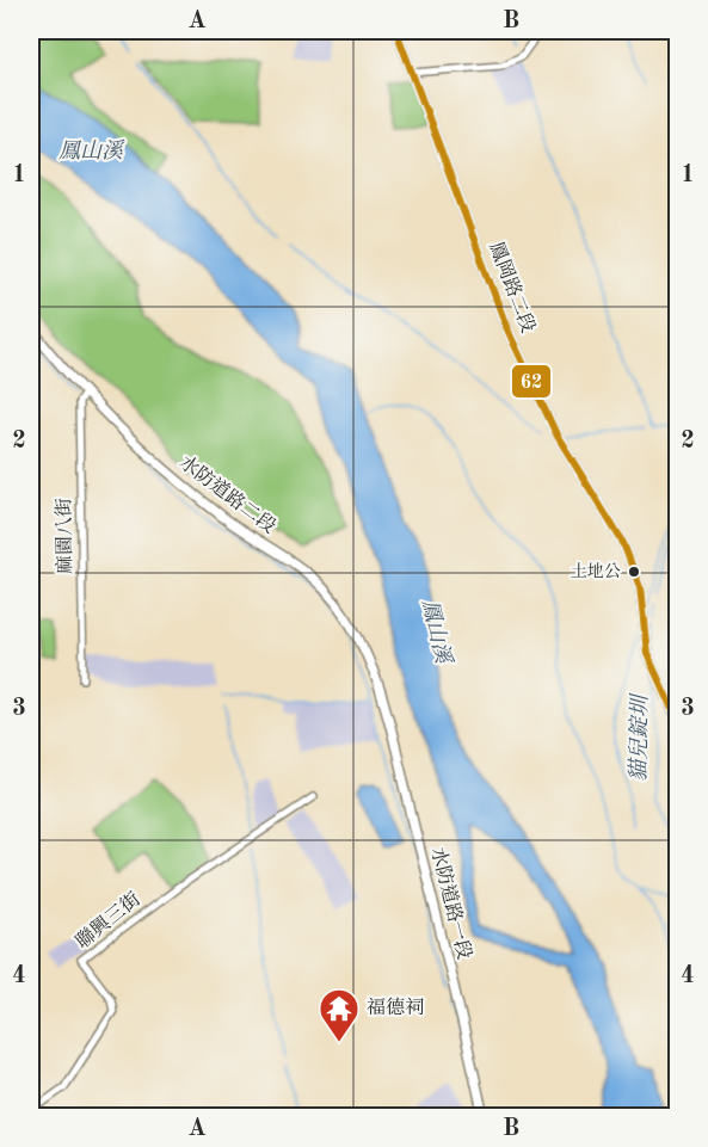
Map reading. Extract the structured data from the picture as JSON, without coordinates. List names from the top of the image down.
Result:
{
  "streets": {
    "street": [
      "鳳岡路二段",
      "水防道路二段",
      "麻園八街",
      "水防道路一段",
      "聯興三街"
    ]
  },
  "crossings": [
    ["水防道路二段", "麻園八街"],
    ["水防道路二段", "水防道路一段"]
  ],
  "water": ["鳳山溪", "貓兒錠圳"],
  "places": {
    "other": ["土地公"],
    "temple": ["福德祠"]
  },
  "lines": ["transit line 62"],
  "grid": {
    "columns": ["A", "B"],
    "rows": [
      "1",
      "2",
      "3",
      "4"
    ]
  }
}
